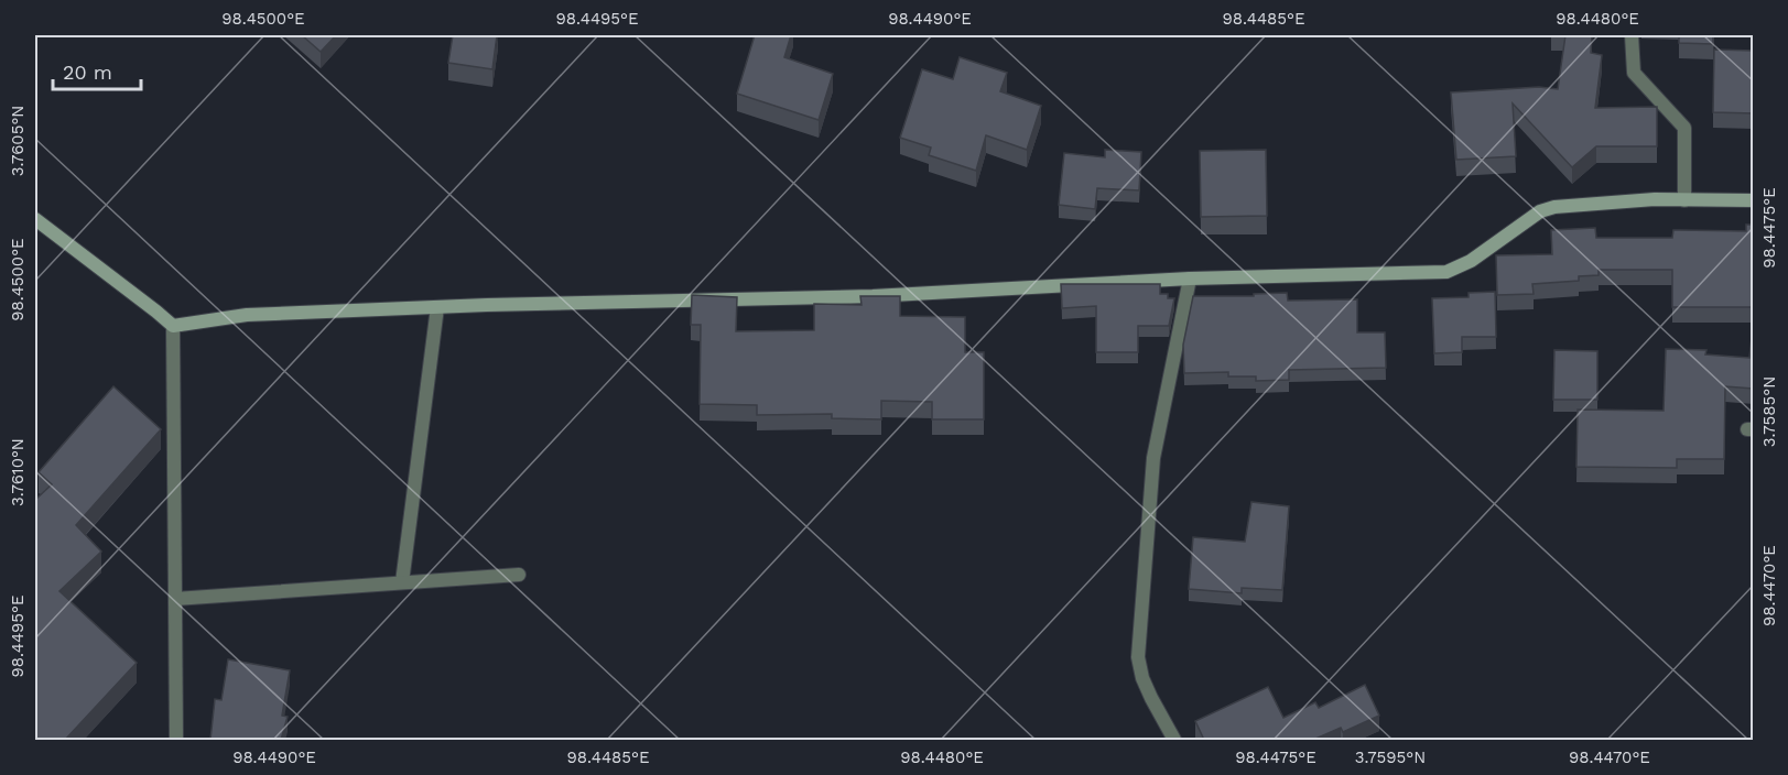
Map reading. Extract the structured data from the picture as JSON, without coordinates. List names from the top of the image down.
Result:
{
  "scale_bar": "20 m",
  "coordinates": [
    "98.4500°E",
    "98.4495°E",
    "98.4490°E",
    "98.4485°E",
    "98.4480°E",
    "3.7605°N",
    "98.4475°E",
    "3.7585°N",
    "3.7610°N",
    "98.4470°E",
    "3.7595°N"
  ]
}
